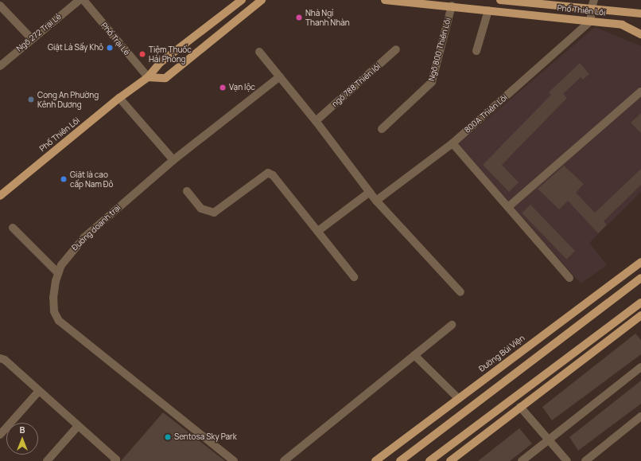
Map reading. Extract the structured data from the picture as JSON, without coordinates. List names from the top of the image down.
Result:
{
  "streets": {
    "main road": ["Phố Thiên Lôi", "Đường Bùi Viện"],
    "street": [
      "Ngõ 272 Trại Lẻ",
      "Phố Trại Lẻ",
      "Ngõ 800 Thiên Lôi",
      "ngõ 788 Thiên lôi",
      "800A Thiên Lôi",
      "Đường doanh trại"
    ]
  },
  "crossings": [
    ["Phố Thiên Lôi", "Phố Trại Lẻ"],
    ["Phố Thiên Lôi", "Ngõ 800 Thiên Lôi"],
    ["Phố Thiên Lôi", "800A Thiên Lôi"]
  ],
  "places": [
    "Nhà Ngỉ Thanh Nhàn",
    "Giặt Là Sấy Khô",
    "Tiệm Thuốc Hải Phòng",
    "Vạn lộc",
    "Cong An Phường Kênh Dương",
    "Giặt là cao cấp Nam Đô",
    "Sentosa Sky Park"
  ],
  "north": "top"
}
